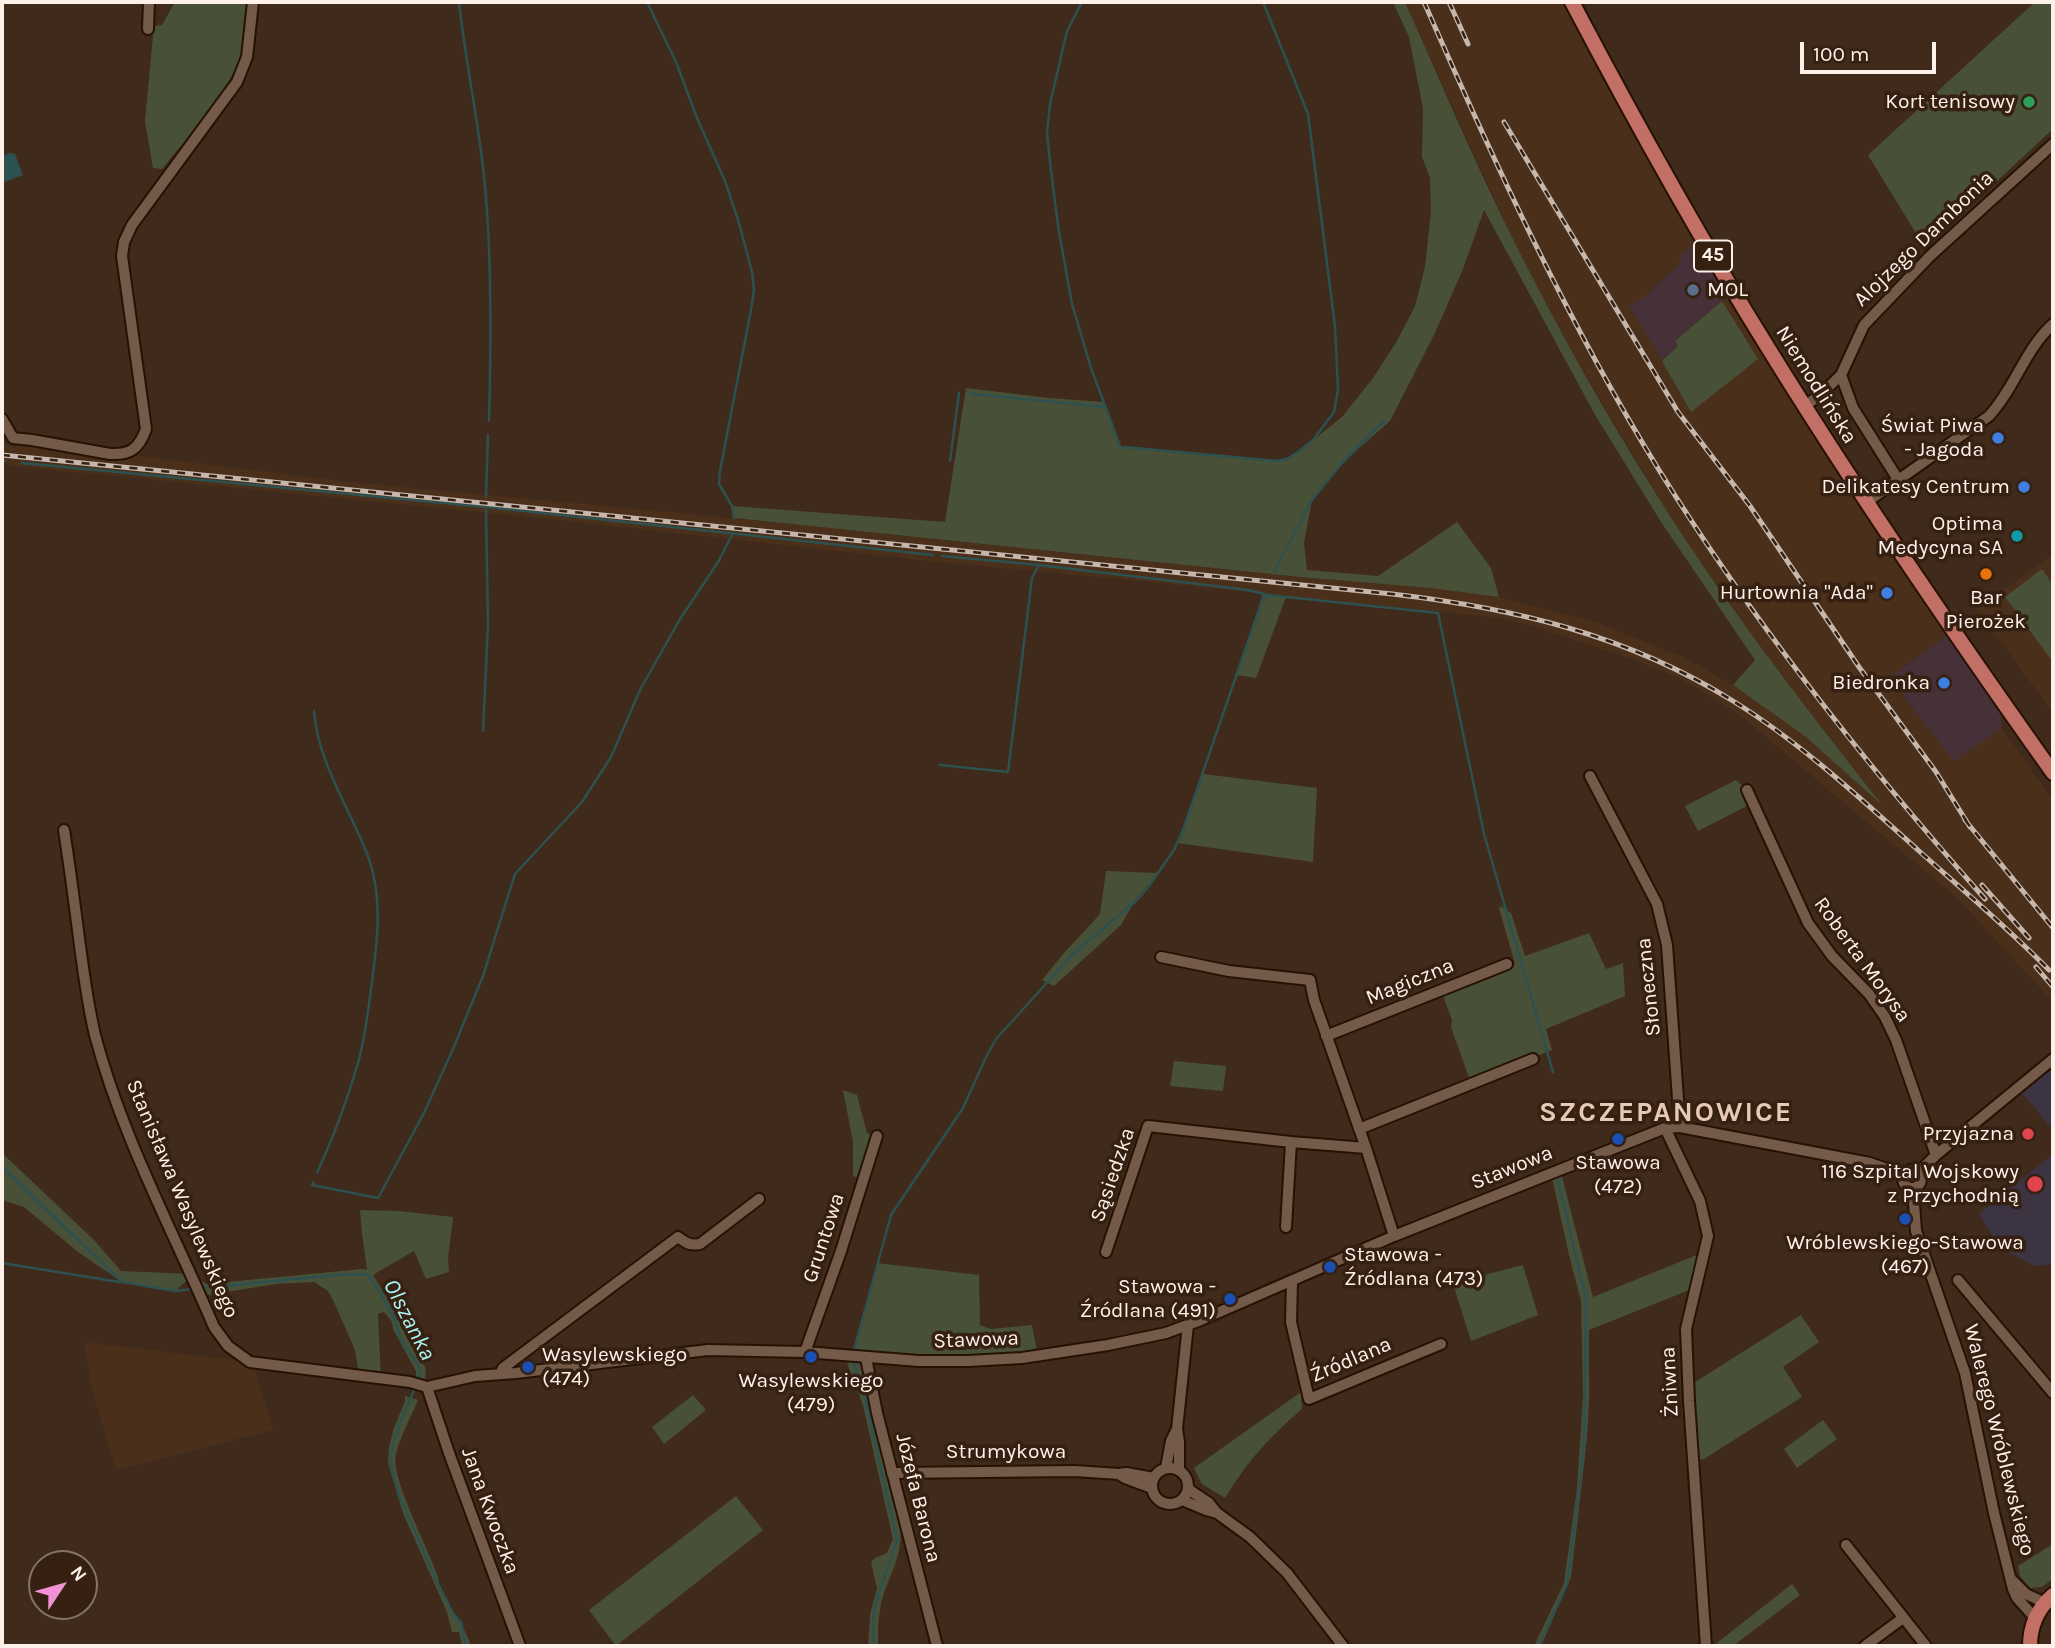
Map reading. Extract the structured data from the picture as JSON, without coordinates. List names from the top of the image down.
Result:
{
  "streets": {
    "main road": ["45", "Niemodlińska"],
    "street": [
      "Alojzego Dambonia",
      "Roberta Morysa",
      "Magiczna",
      "Słoneczna",
      "Stawowa",
      "Sąsiedzka",
      "Stanisława Wasylewskiego",
      "Gruntowa",
      "Źródlana",
      "Żniwna",
      "Walerego Wróblewskiego",
      "Strumykowa",
      "Józefa Barona",
      "Jana Kwoczka"
    ]
  },
  "crossings": [
    ["Alojzego Dambonia", "Niemodlińska"],
    ["Słoneczna", "Stawowa"],
    ["Stawowa", "Gruntowa"],
    ["Stawowa", "Źródlana"],
    ["Stawowa", "Żniwna"],
    ["Stawowa", "Walerego Wróblewskiego"],
    ["Stawowa", "Józefa Barona"],
    ["Stanisława Wasylewskiego", "Jana Kwoczka"],
    ["Strumykowa", "Józefa Barona"]
  ],
  "districts": ["SZCZEPANOWICE"],
  "water": ["Olszanka"],
  "places": [
    "Kort tenisowy",
    "MOL",
    "Świat Piwa - Jagoda",
    "Delikatesy Centrum",
    "Optima Medycyna SA",
    "Bar Pierożek",
    "Hurtownia \"Ada\"",
    "Biedronka",
    "Przyjazna",
    "Stawowa (472)",
    "116 Szpital Wojskowy z Przychodnią",
    "Wróblewskiego-Stawowa (467)",
    "Stawowa - Źródlana (473)",
    "Stawowa - Źródlana (491)",
    "Wasylewskiego (479)",
    "Wasylewskiego (474)"
  ],
  "scale_bar": "100 m",
  "north": "top right"
}
